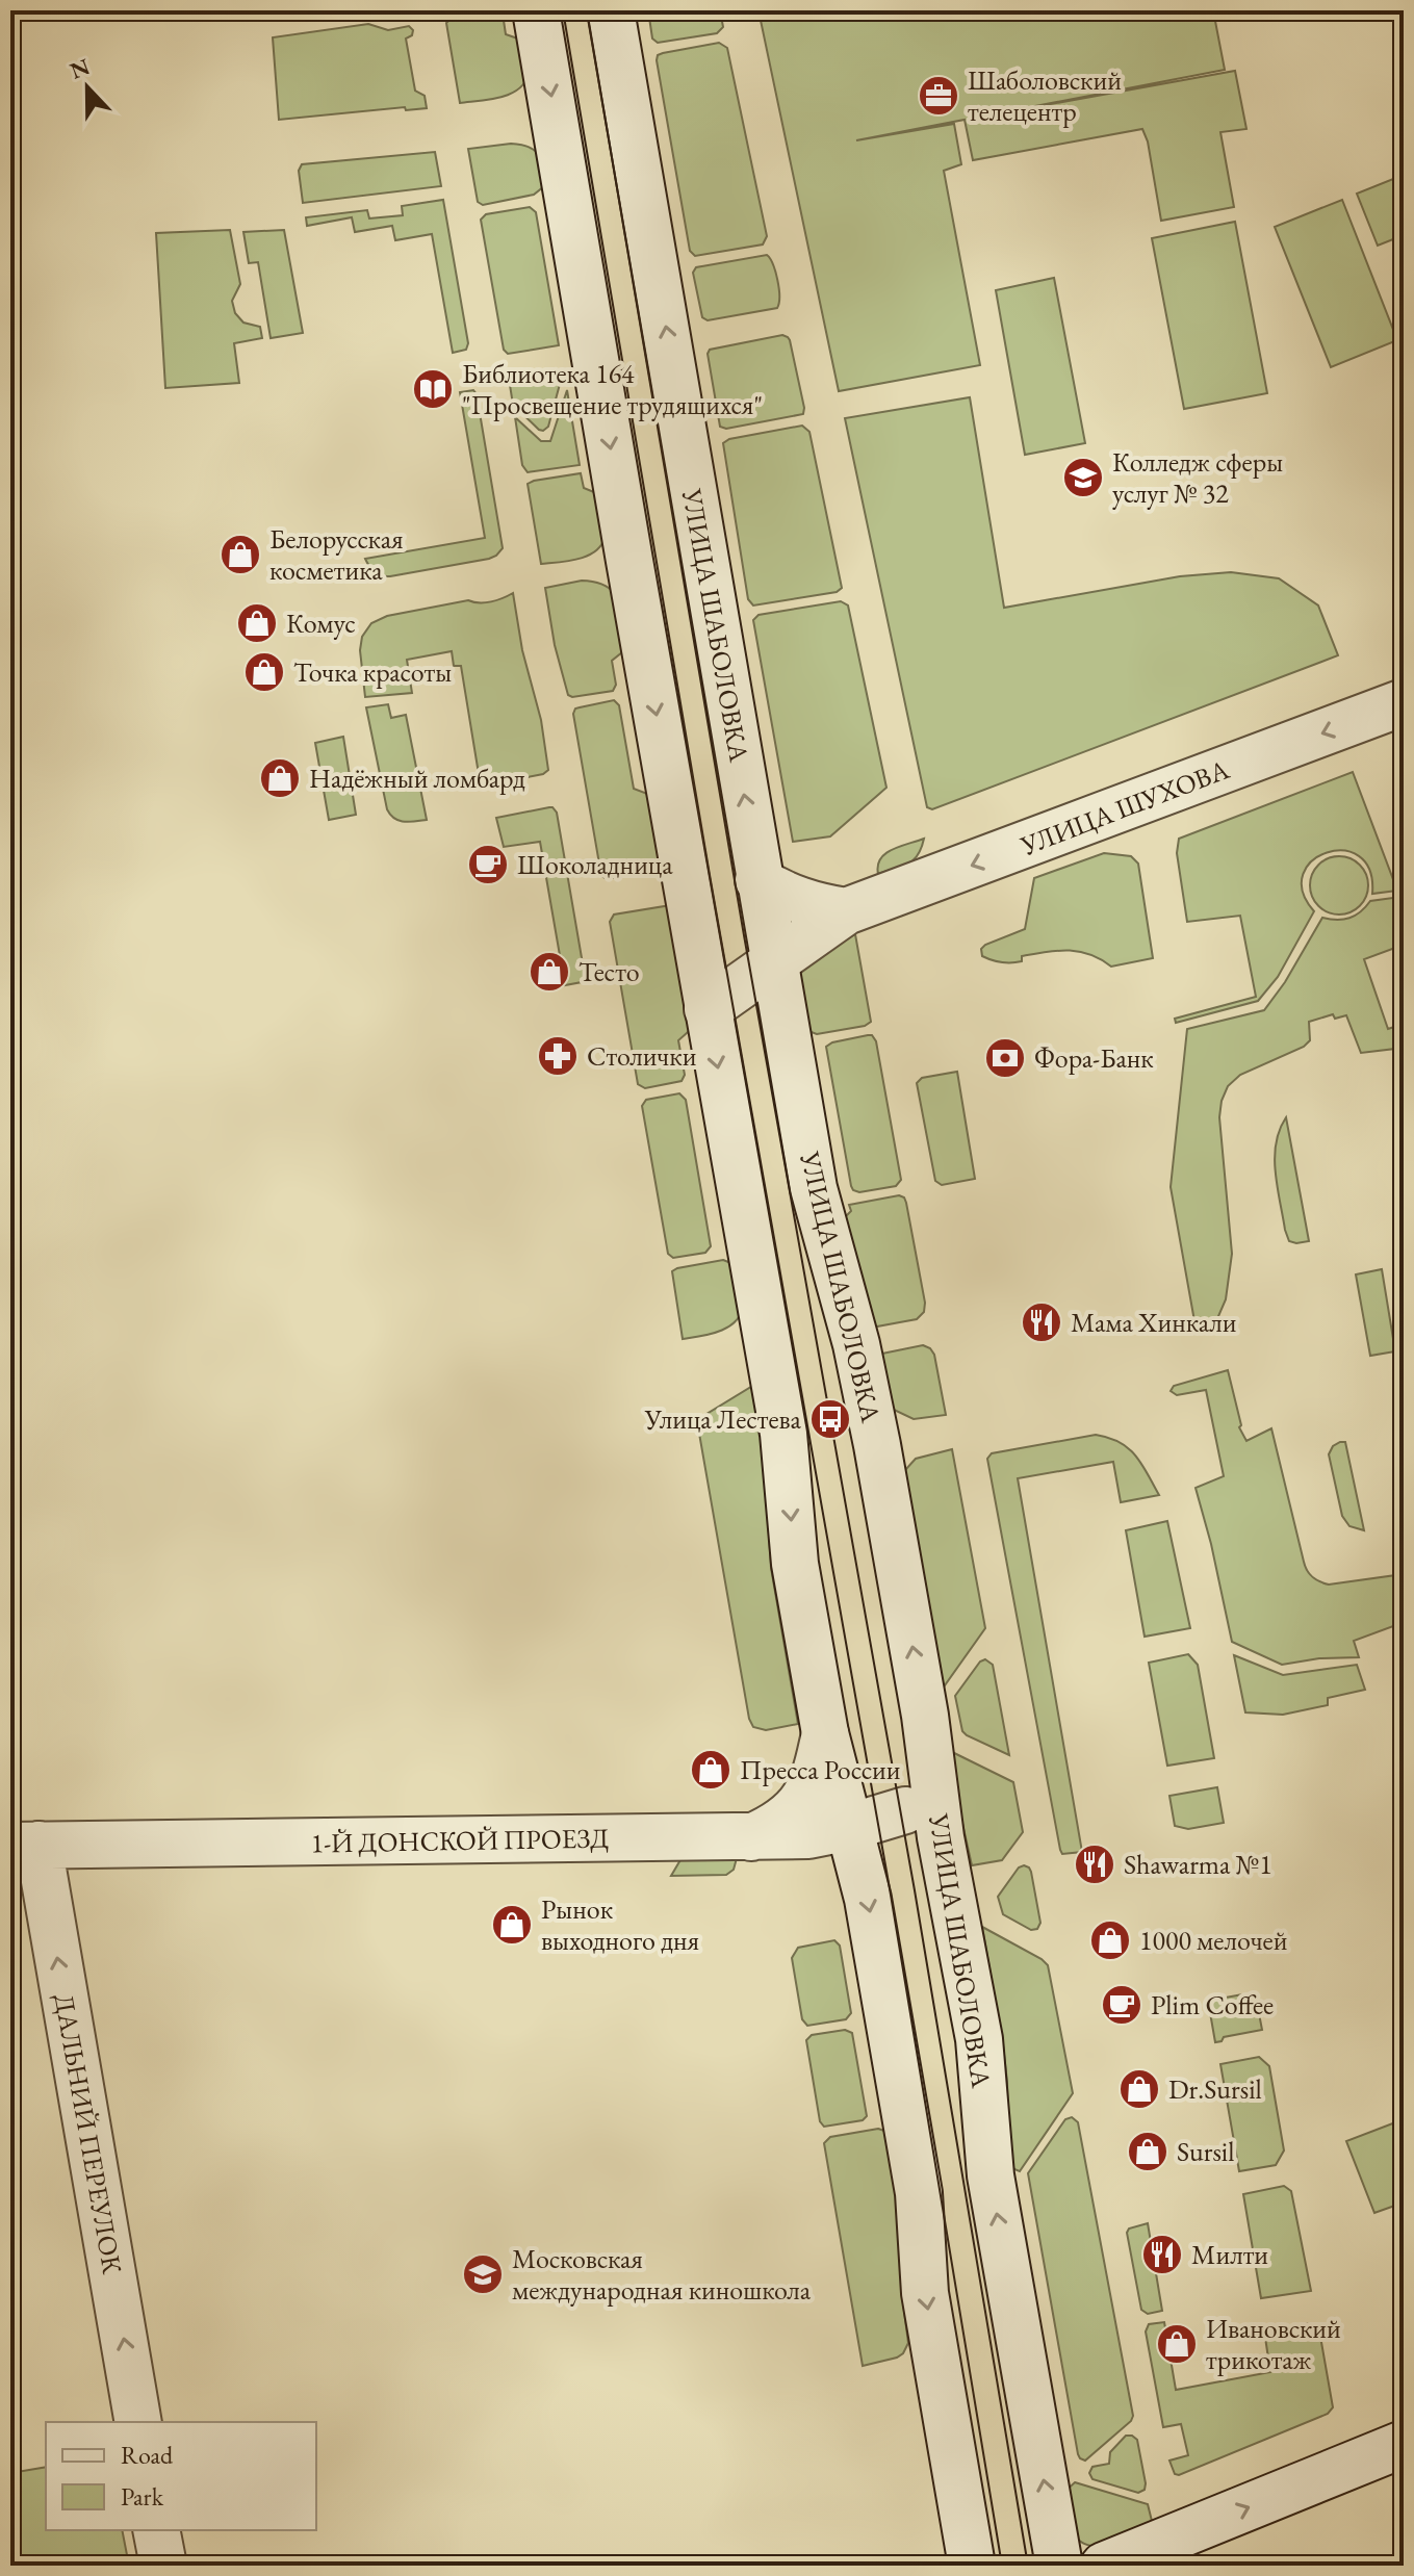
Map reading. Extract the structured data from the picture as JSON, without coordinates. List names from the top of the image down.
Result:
{
  "streets": {
    "main road": [
      "УЛИЦА ШАБОЛОВКА",
      "УЛИЦА ШУХОВА",
      "1-Й ДОНСКОЙ ПРОЕЗД",
      "ДАЛЬНИЙ ПЕРЕУЛОК"
    ]
  },
  "crossings": [
    ["УЛИЦА ШАБОЛОВКА", "УЛИЦА ШУХОВА"],
    ["1-Й ДОНСКОЙ ПРОЕЗД", "ДАЛЬНИЙ ПЕРЕУЛОК"]
  ],
  "one_way": ["УЛИЦА ШУХОВА", "ДАЛЬНИЙ ПЕРЕУЛОК"],
  "places": {
    "office": ["Шаболовский телецентр"],
    "library": ["Библиотека 164 \"Просвещение трудящихся\""],
    "school or university": ["Колледж сферы услуг № 32", "Московская международная киношкола"],
    "shop": [
      "Белорусская косметика",
      "Комус",
      "Точка красоты",
      "Надёжный ломбард",
      "Тесто",
      "Пресса России",
      "Рынок выходного дня",
      "1000 мелочей",
      "Dr.Sursil",
      "Sursil",
      "Ивановский трикотаж"
    ],
    "cafe": ["Шоколадница", "Plim Coffee"],
    "pharmacy": ["Столички"],
    "bank": ["Фора-Банк"],
    "restaurant": ["Мама Хинкали", "Shawarma №1", "Милти"],
    "bus stop": ["Улица Лестева"]
  },
  "legend": ["Road", "Park"],
  "north": "top"
}
